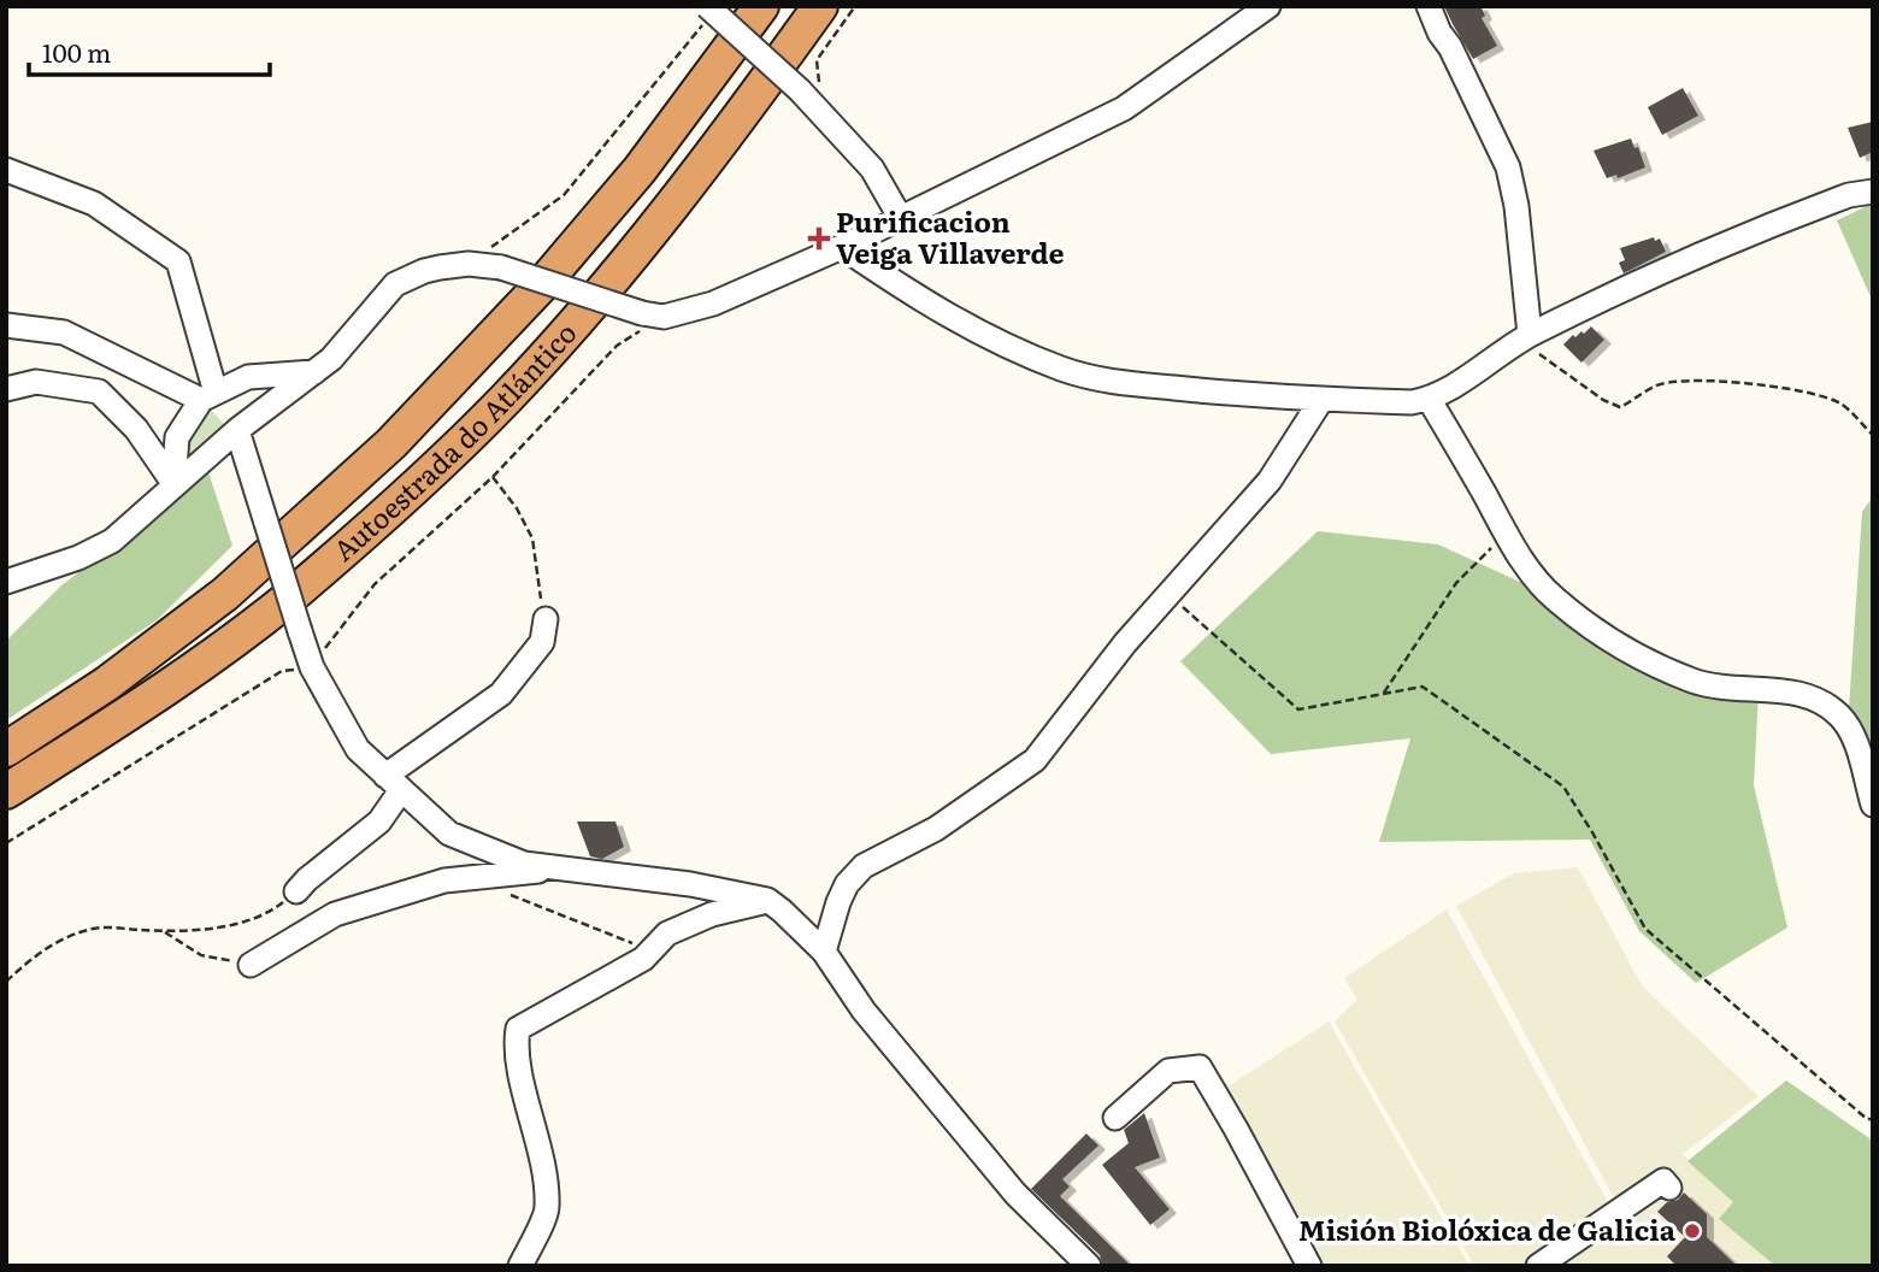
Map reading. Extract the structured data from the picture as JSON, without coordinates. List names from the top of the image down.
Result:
{
  "streets": {
    "highway": ["Autoestrada do Atlántico"]
  },
  "places": {
    "health": ["Purificacion Veiga Villaverde"],
    "other": ["Misión Biolóxica de Galicia"]
  },
  "scale_bar": "100 m"
}
